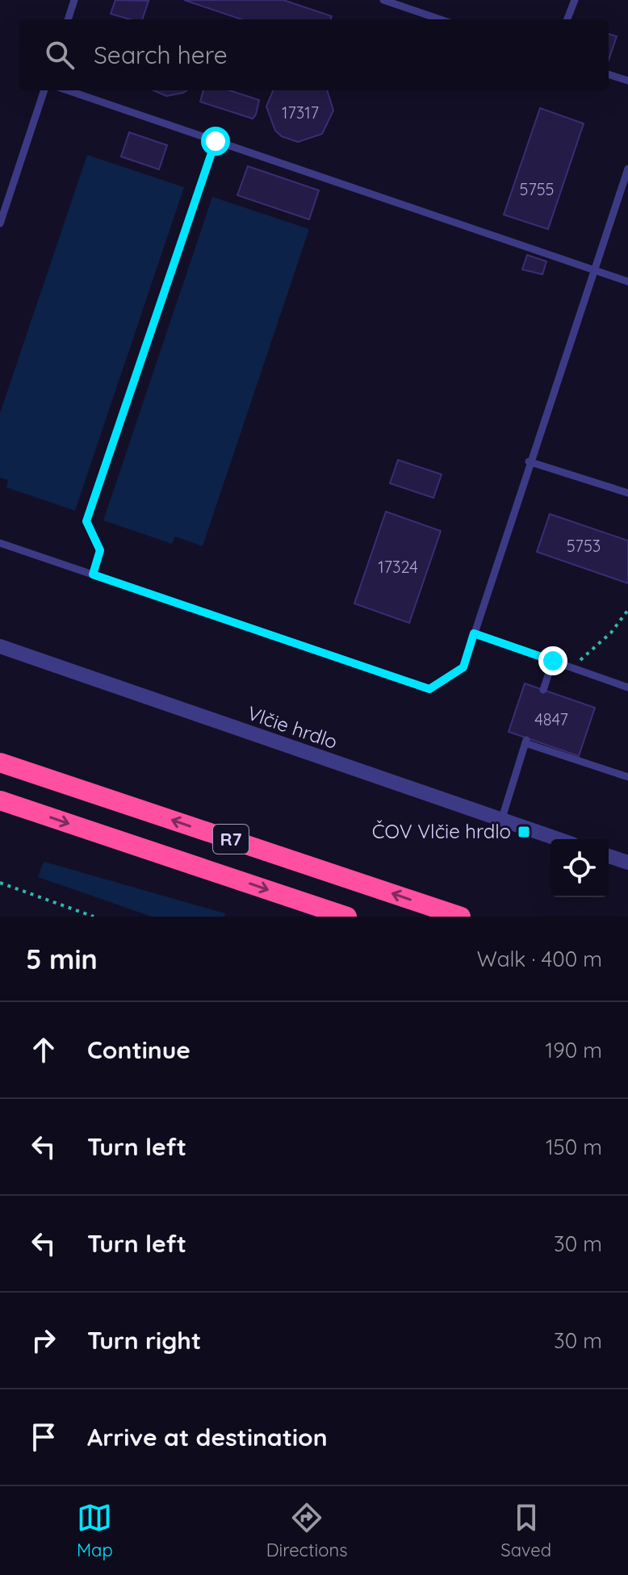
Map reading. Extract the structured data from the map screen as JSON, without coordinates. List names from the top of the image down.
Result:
{
  "streets": {
    "highway": ["R7"],
    "street": ["Vlčie hrdlo"]
  },
  "places": {
    "transit": ["ČOV Vlčie hrdlo"]
  },
  "house_numbers": [
    "17317",
    "5755",
    "5753",
    "17324",
    "4847"
  ],
  "page": {
    "search": "Search here",
    "heading": ["5 min", "Walk · 400 m"],
    "list": [
      ["Continue", "190 m"],
      ["Turn left", "150 m"],
      ["Turn left", "30 m"],
      ["Turn right", "30 m"],
      "Arrive at destination"
    ],
    "nav": ["Map", "Directions", "Saved"]
  }
}
